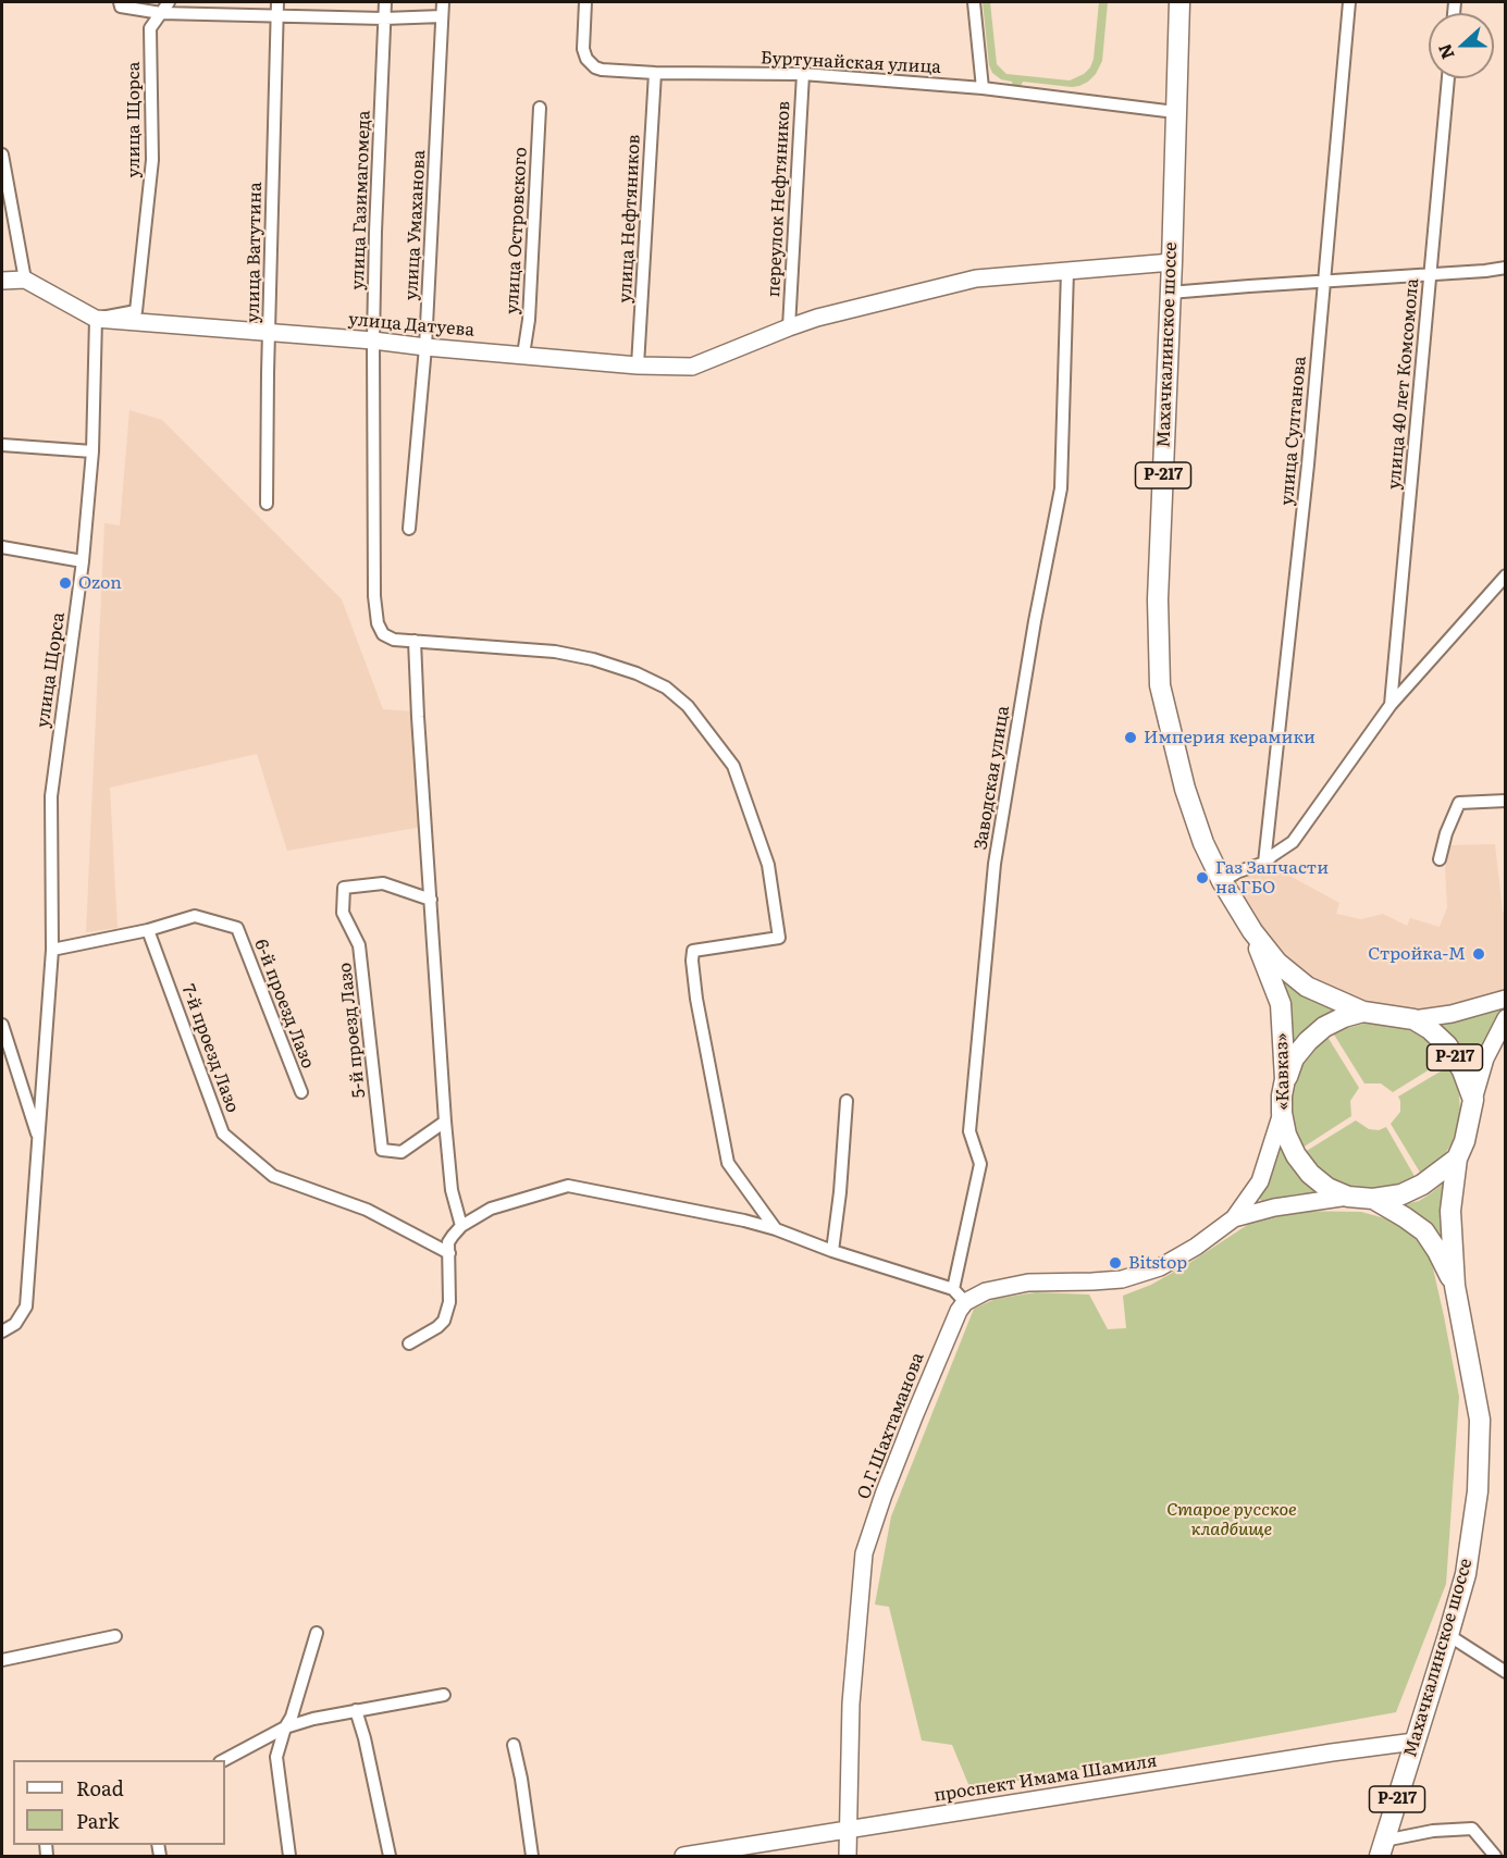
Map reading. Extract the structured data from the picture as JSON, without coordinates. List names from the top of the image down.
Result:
{
  "streets": {
    "highway": ["Махачкалинское шоссе", "Р-217", "«Кавказ»"],
    "main road": ["улица Датуева", "О.Г.Шахтаманова", "проспект Имама Шамиля"],
    "street": [
      "Буртунайская улица",
      "улица Щорса",
      "переулок Нефтяников",
      "улица Газимагомеда",
      "улица Нефтяников",
      "улица Умаханова",
      "улица Островского",
      "улица Ватутина",
      "улица 40 лет Комсомола",
      "улица Султанова",
      "Заводская улица",
      "6-й проезд Лазо",
      "5-й проезд Лазо",
      "7-й проезд Лазо"
    ]
  },
  "crossings": [
    ["Буртунайская улица", "переулок Нефтяников"],
    ["Буртунайская улица", "улица Нефтяников"],
    ["Буртунайская улица", "Махачкалинское шоссе"],
    ["улица Щорса", "улица Датуева"],
    ["переулок Нефтяников", "улица Датуева"],
    ["улица Газимагомеда", "улица Датуева"],
    ["улица Нефтяников", "улица Датуева"],
    ["улица Умаханова", "улица Датуева"],
    ["улица Островского", "улица Датуева"],
    ["улица Ватутина", "улица Датуева"],
    ["улица Датуева", "Махачкалинское шоссе"],
    ["улица Датуева", "Заводская улица"],
    ["Махачкалинское шоссе", "Р-217"],
    ["Махачкалинское шоссе", "«Кавказ»"],
    ["Махачкалинское шоссе", "проспект Имама Шамиля"],
    ["Р-217", "«Кавказ»"],
    ["6-й проезд Лазо", "7-й проезд Лазо"],
    ["О.Г.Шахтаманова", "проспект Имама Шамиля"]
  ],
  "parks": ["Старое русское кладбище"],
  "places": [
    "Ozon",
    "Империя керамики",
    "Газ Запчасти на ГБО",
    "Стройка-М",
    "Bitstop"
  ],
  "legend": ["Road", "Park"],
  "north": "left"
}
